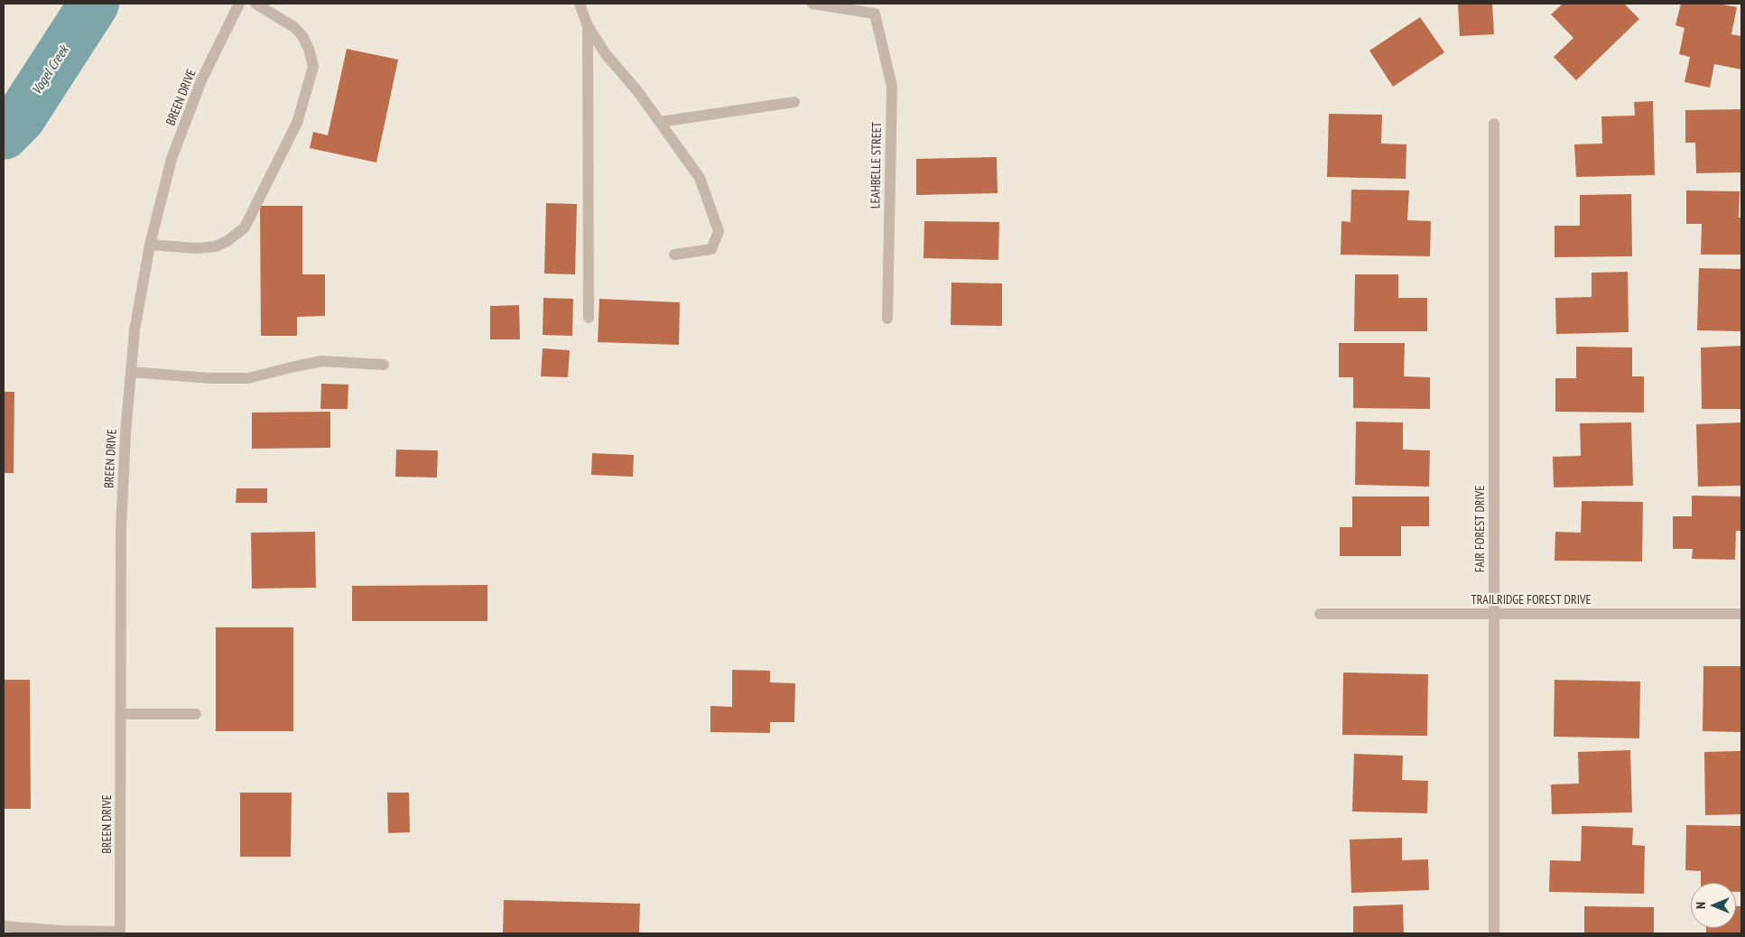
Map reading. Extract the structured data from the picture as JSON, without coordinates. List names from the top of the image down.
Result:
{
  "streets": {
    "street": [
      "BREEN DRIVE",
      "LEAHBELLE STREET",
      "FAIR FOREST DRIVE",
      "TRAILRIDGE FOREST DRIVE"
    ]
  },
  "crossings": [
    ["FAIR FOREST DRIVE", "TRAILRIDGE FOREST DRIVE"]
  ],
  "water": ["Vogel Creek"],
  "north": "left"
}
